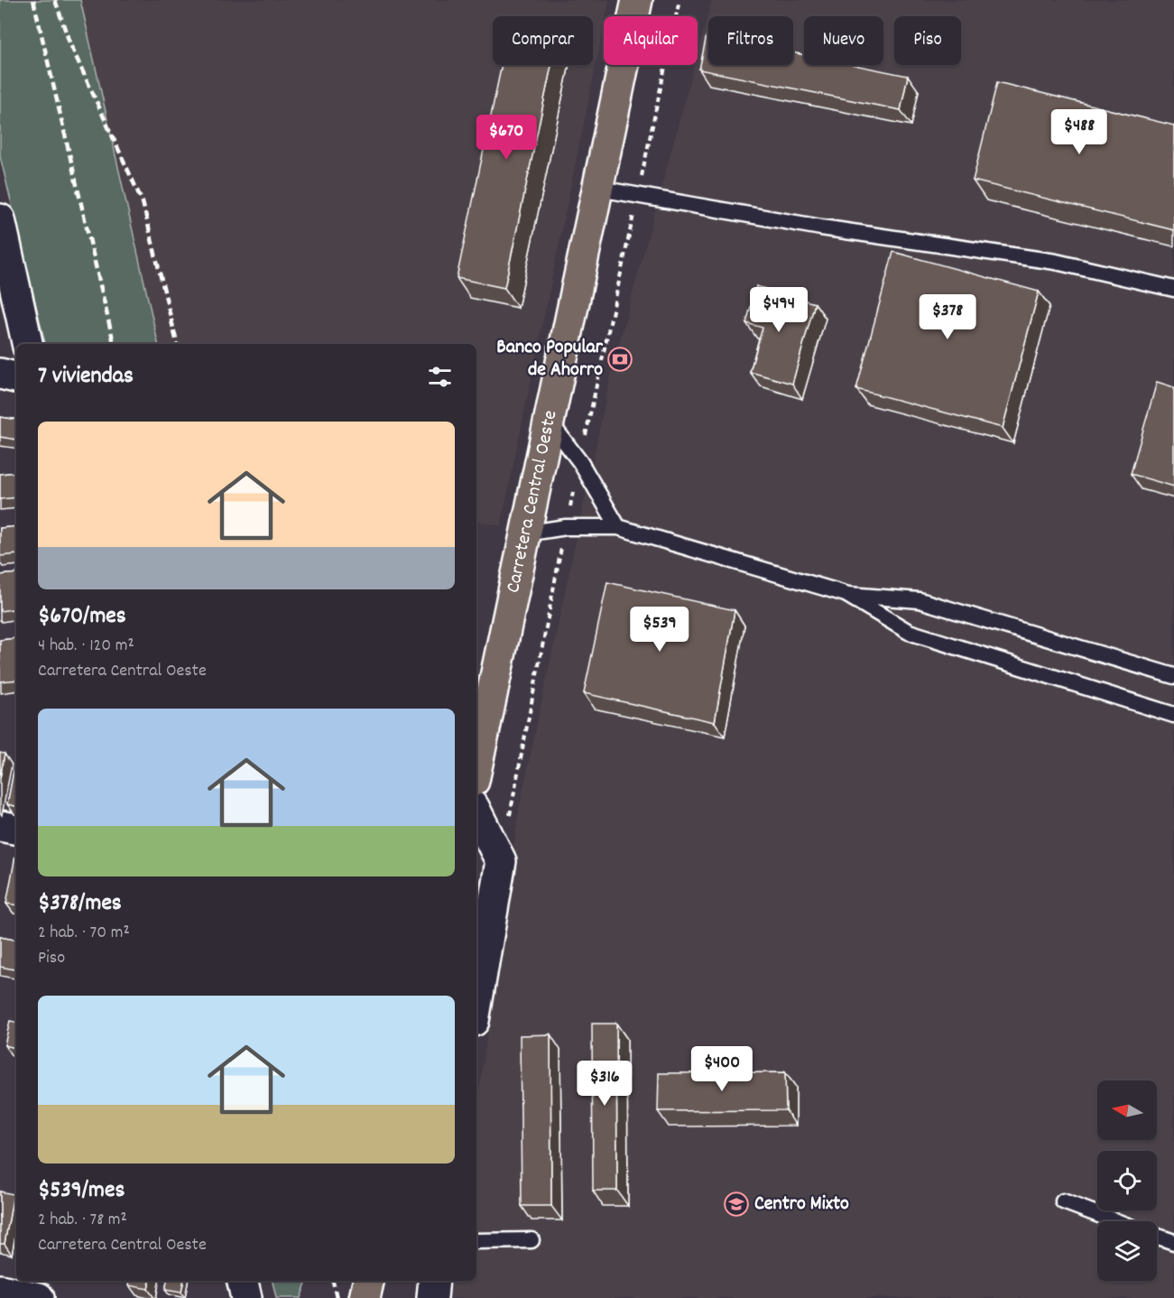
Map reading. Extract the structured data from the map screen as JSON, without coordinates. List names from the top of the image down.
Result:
{
  "streets": {
    "main road": ["Carretera Central Oeste"]
  },
  "places": {
    "bank": ["Banco Popular de Ahorro"],
    "school or university": ["Centro Mixto"]
  },
  "north": "left",
  "page": {
    "chip": [
      "Comprar",
      "Alquilar",
      "Filtros",
      "Nuevo",
      "Piso"
    ],
    "price": [
      "$488",
      "$670",
      "$494",
      "$378",
      "$539",
      "$400",
      "$316"
    ],
    "heading": "7 viviendas",
    "list": [
      {
        "name": "$670/mes",
        "note": "4 hab. · 120 m² · Carretera Central Oeste"
      },
      {
        "name": "$378/mes",
        "note": "2 hab. · 70 m² · Piso"
      },
      {
        "name": "$539/mes",
        "note": "2 hab. · 78 m² · Carretera Central Oeste"
      }
    ]
  }
}
